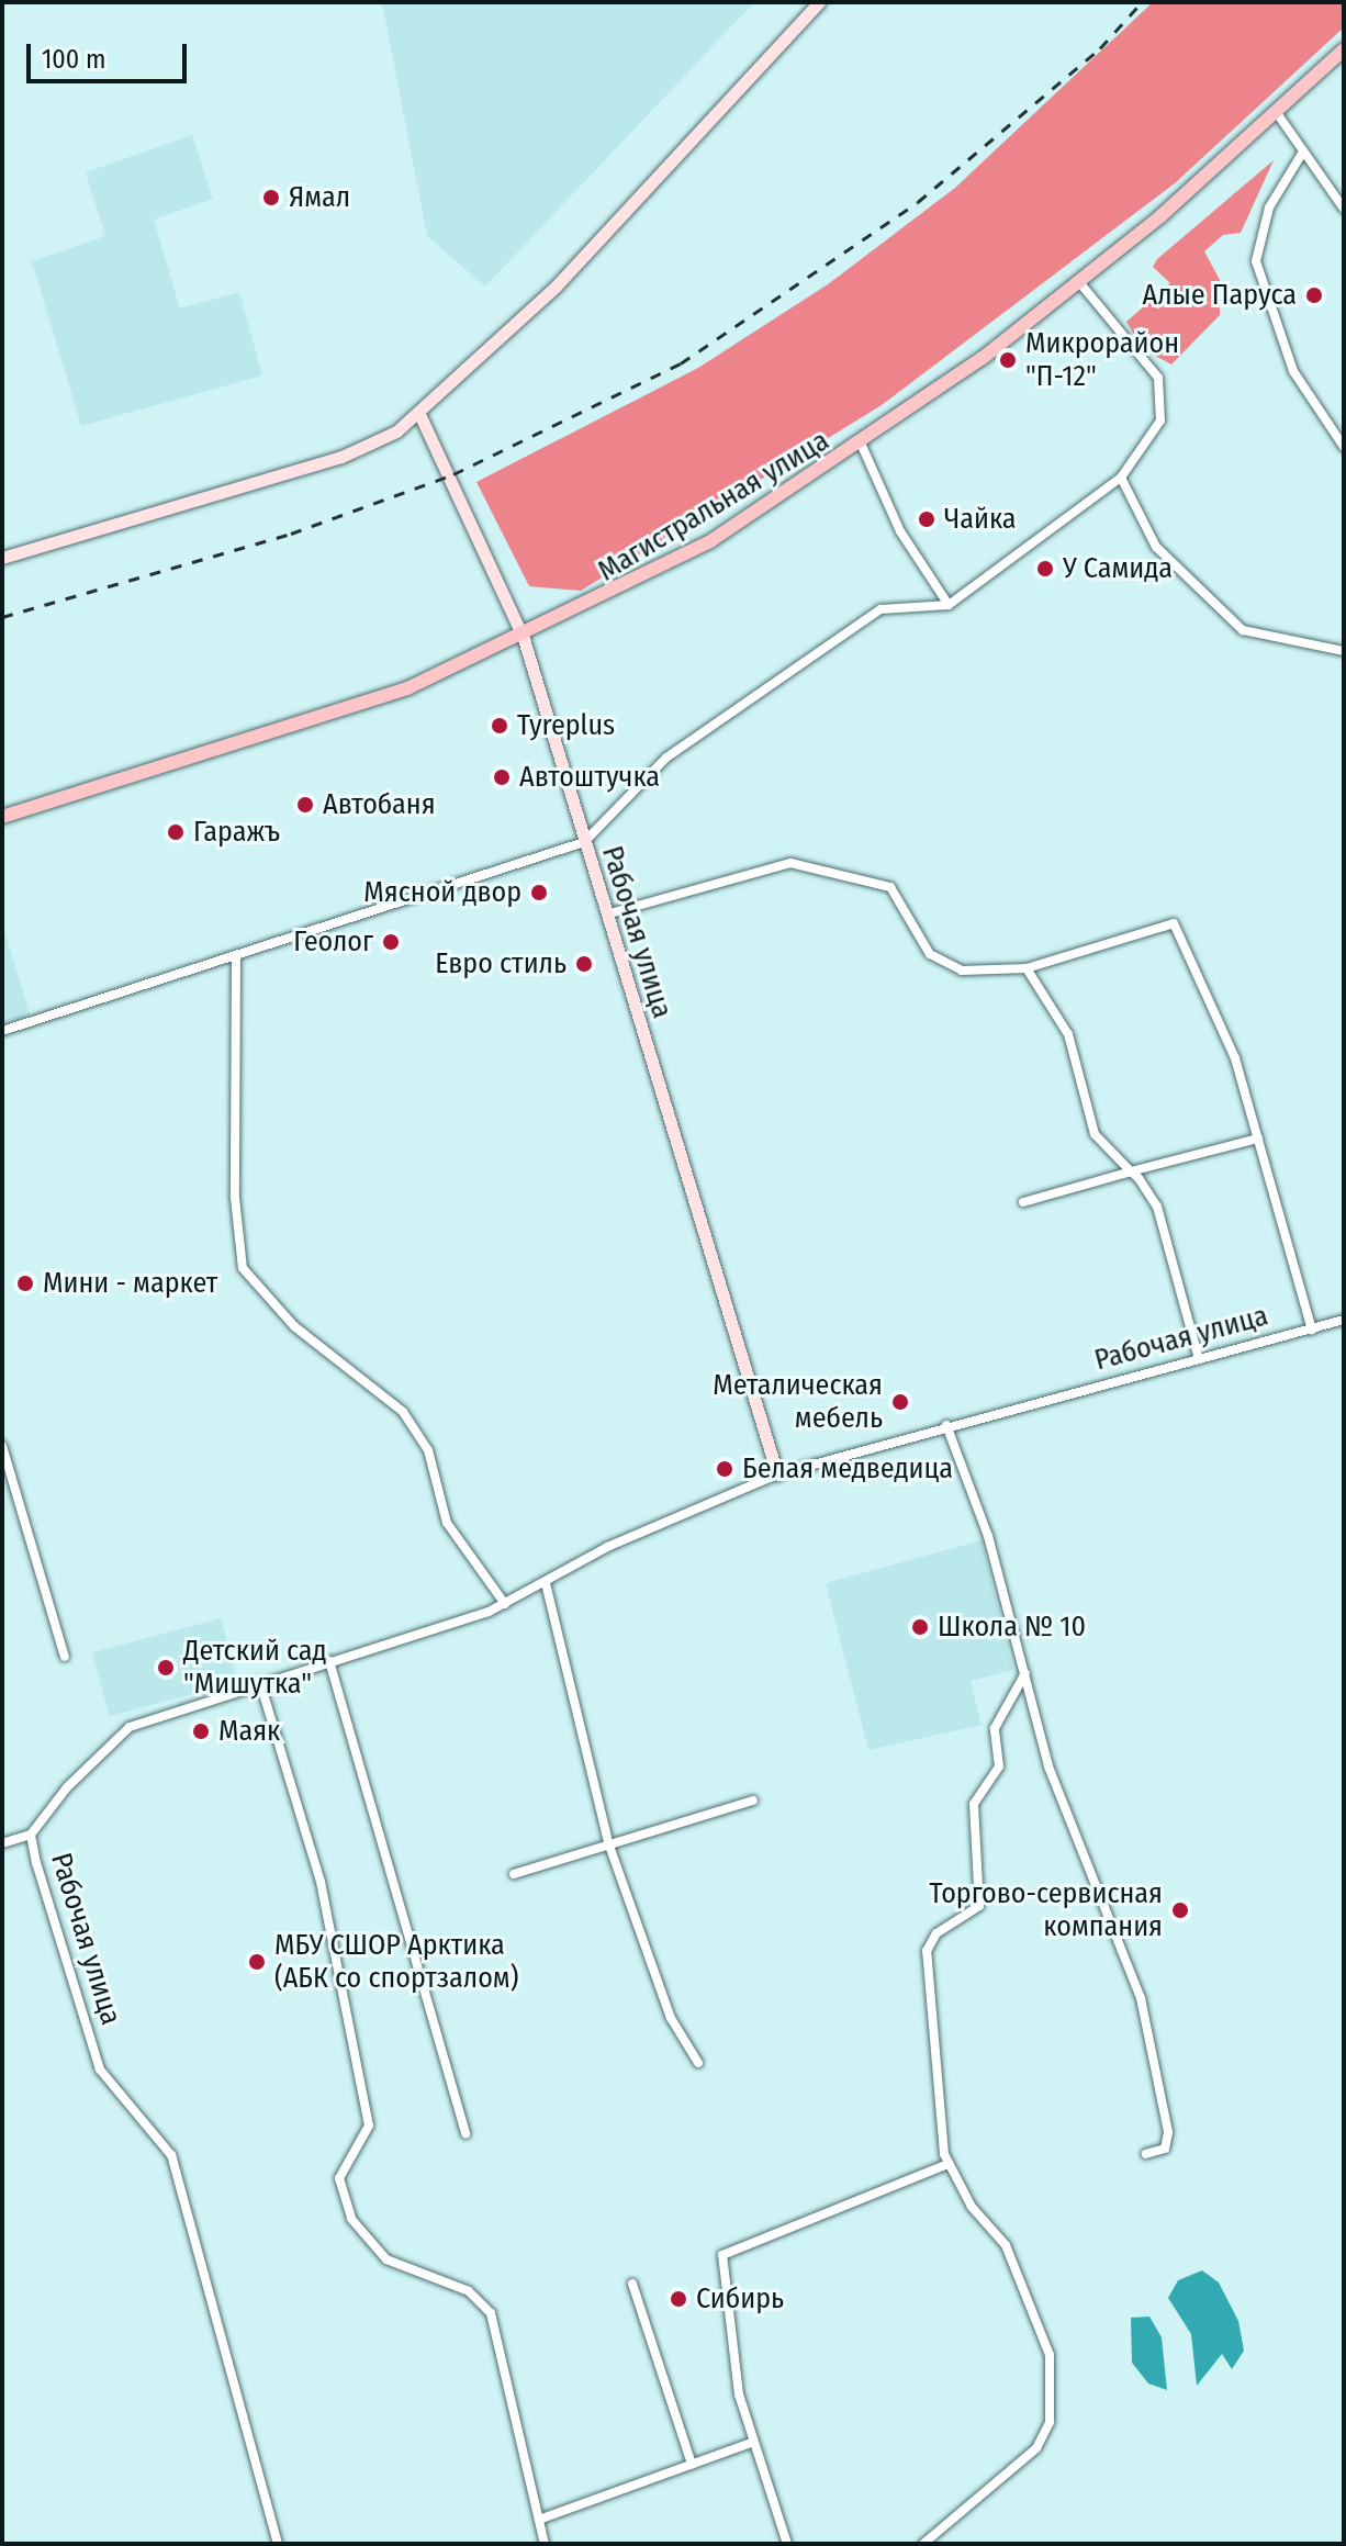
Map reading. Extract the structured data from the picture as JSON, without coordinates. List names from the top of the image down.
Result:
{
  "streets": {
    "main road": ["Магистральная улица", "Рабочая улица"]
  },
  "crossings": [
    ["Магистральная улица", "Рабочая улица"]
  ],
  "places": [
    "Ямал",
    "Алые Паруса",
    "Микрорайон \"П-12\"",
    "Чайка",
    "У Самида",
    "Tyreplus",
    "Автоштучка",
    "Автобаня",
    "Гаражъ",
    "Мясной двор",
    "Геолог",
    "Евро стиль",
    "Мини - маркет",
    "Металическая мебель",
    "Белая медведица",
    "Школа № 10",
    "Детский сад \"Мишутка\"",
    "Маяк",
    "Торгово-сервисная компания",
    "МБУ СШОР Арктика (АБК со спортзалом)",
    "Сибирь"
  ],
  "scale_bar": "100 m"
}
